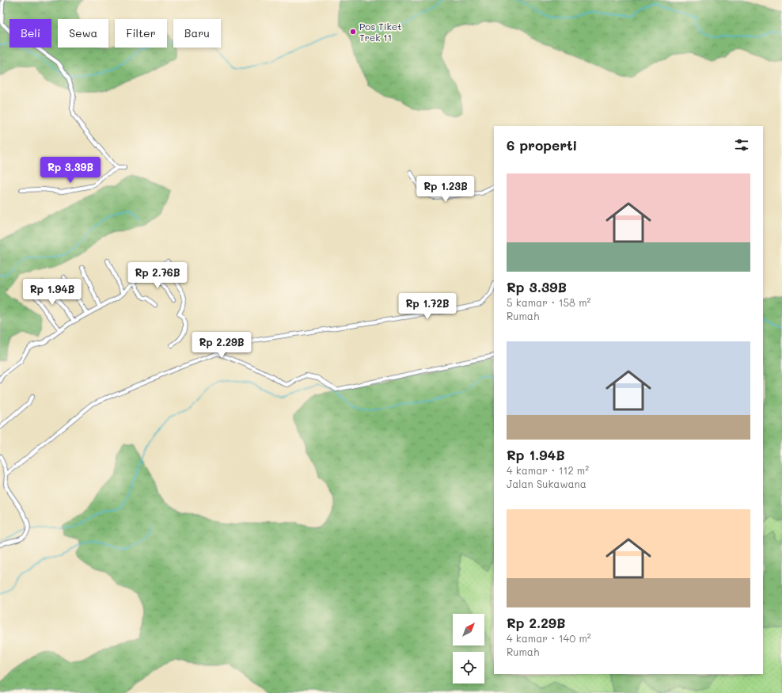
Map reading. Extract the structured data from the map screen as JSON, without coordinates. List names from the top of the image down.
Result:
{
  "places": ["Pos Tiket Trek 11"],
  "north": "top right",
  "page": {
    "chip": [
      "Beli",
      "Sewa",
      "Filter",
      "Baru"
    ],
    "heading": "6 properti",
    "price": [
      "Rp 3.39B",
      "Rp 1.23B",
      "Rp 2.76B",
      "Rp 1.94B",
      "Rp 1.72B",
      "Rp 2.29B"
    ],
    "list": [
      {
        "name": "Rp 3.39B",
        "note": "5 kamar · 158 m² · Rumah"
      },
      {
        "name": "Rp 1.94B",
        "note": "4 kamar · 112 m² · Jalan Sukawana"
      },
      {
        "name": "Rp 2.29B",
        "note": "4 kamar · 140 m² · Rumah"
      }
    ]
  }
}
